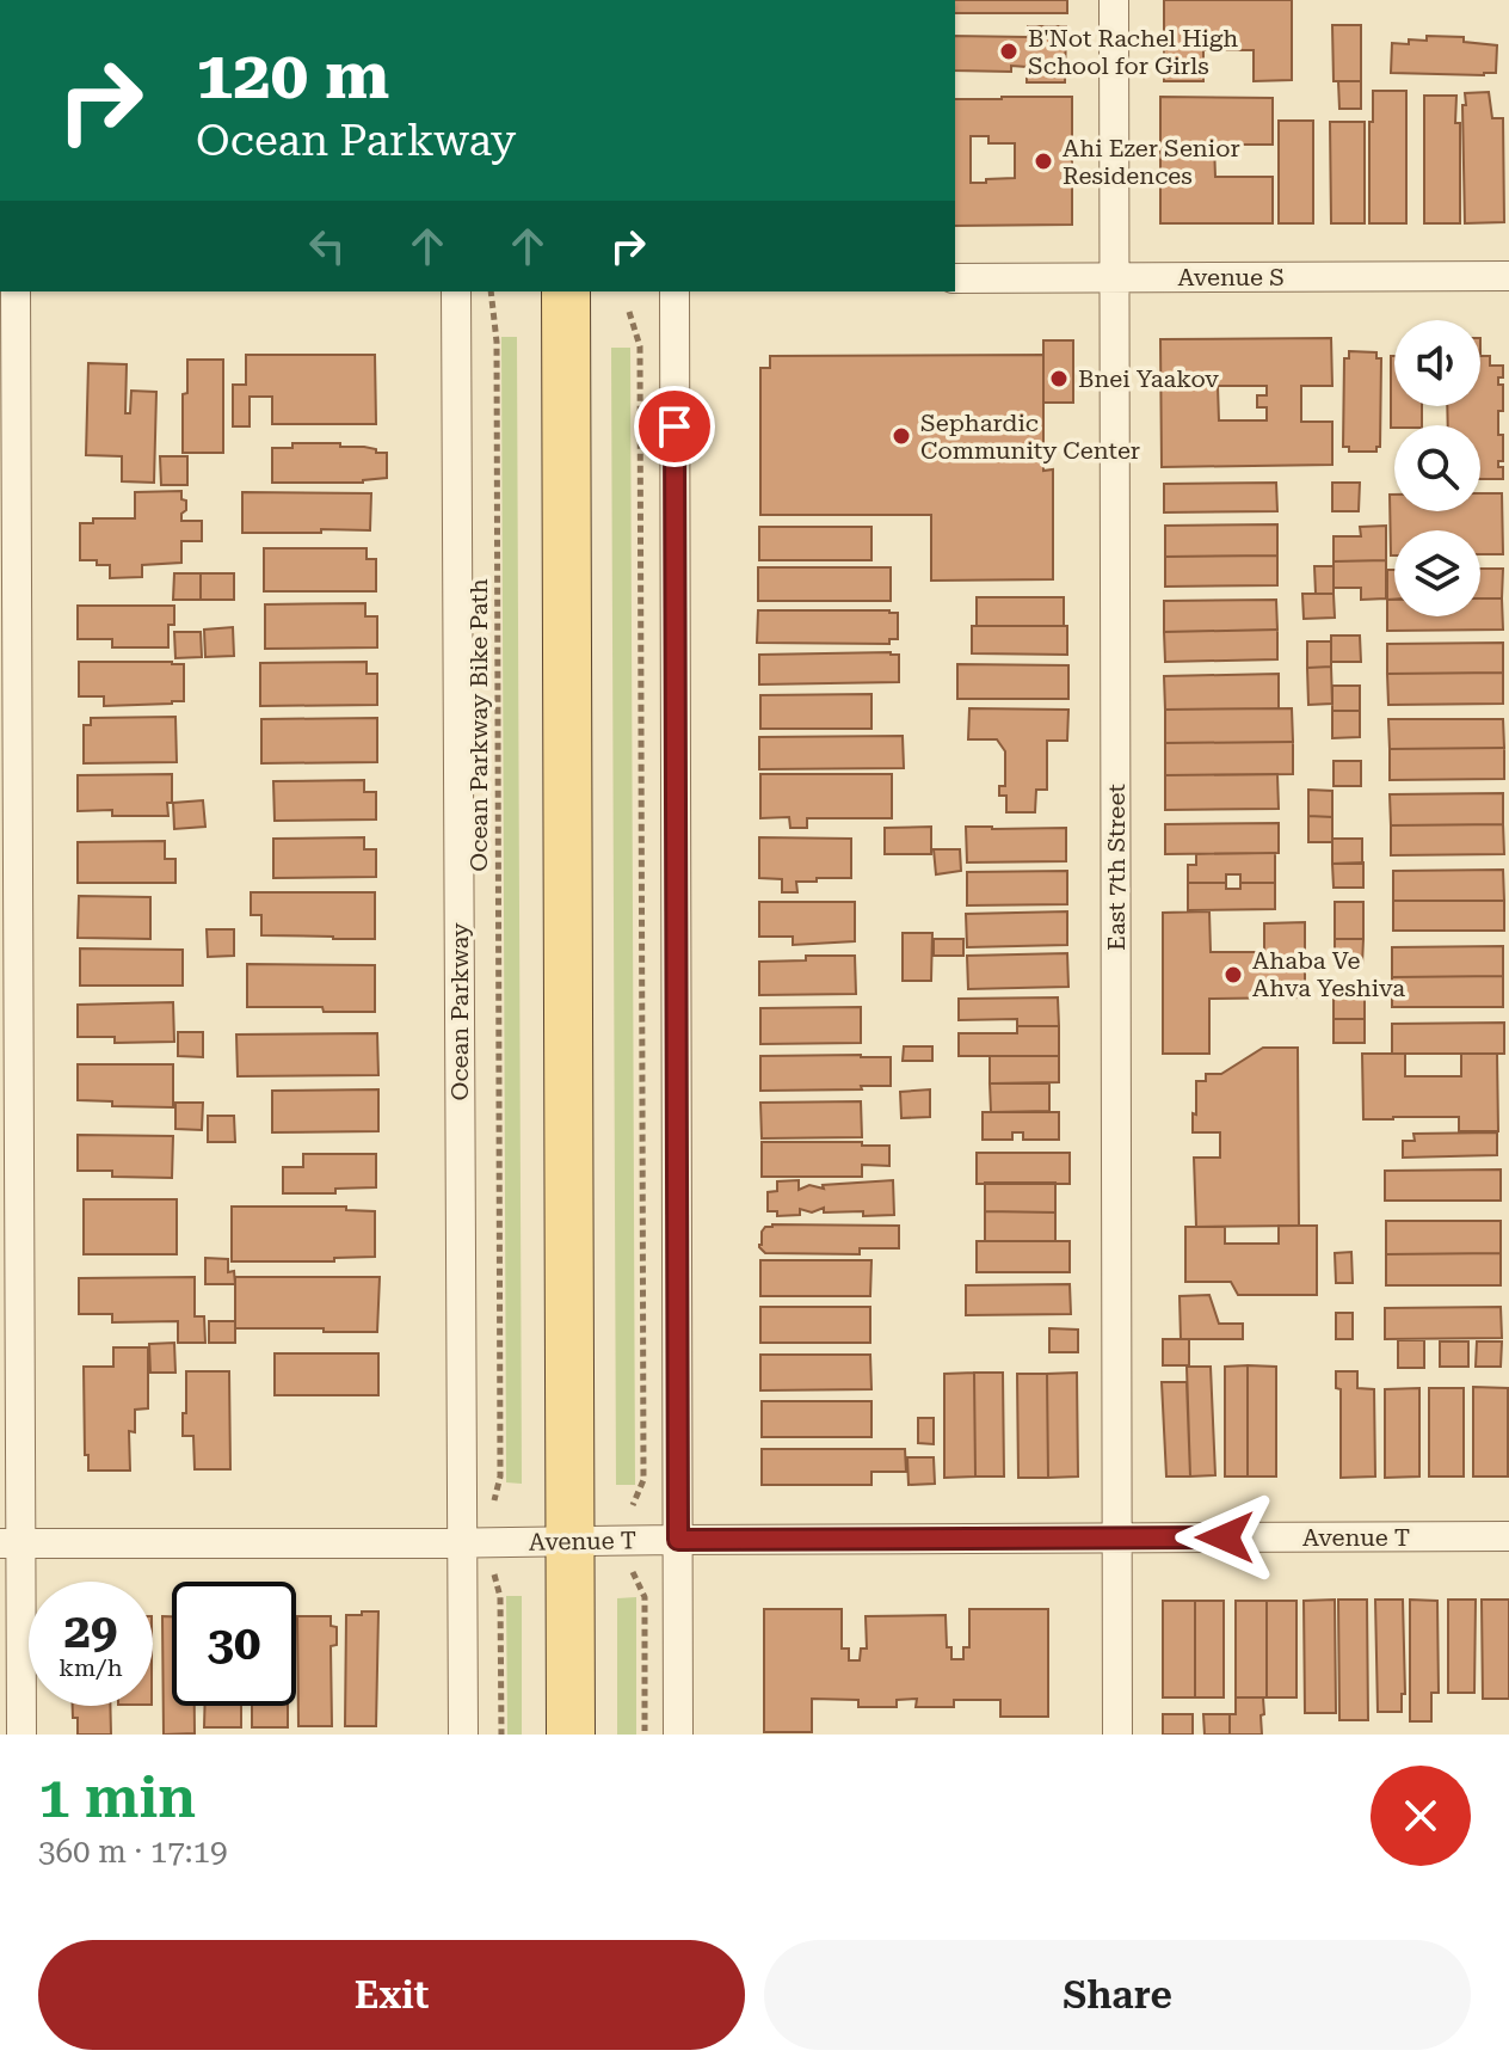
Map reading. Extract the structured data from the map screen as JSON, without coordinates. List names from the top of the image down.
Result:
{
  "streets": {
    "street": [
      "Avenue S",
      "East 7th Street",
      "Ocean Parkway",
      "Avenue T"
    ],
    "path": ["Ocean Parkway Bike Path"]
  },
  "crossings": [
    ["Avenue S", "East 7th Street"],
    ["East 7th Street", "Avenue T"],
    ["Ocean Parkway", "Avenue T"]
  ],
  "places": [
    "B'Not Rachel High School for Girls",
    "Ahi Ezer Senior Residences",
    "Bnei Yaakov",
    "Sephardic Community Center",
    "Ahaba Ve Ahva Yeshiva"
  ],
  "page": {
    "turn": ["120 m", "Ocean Parkway"],
    "speed": "29 km/h",
    "limit": "30",
    "heading": ["1 min", "360 m · 17:19"],
    "buttons": ["Exit", "Share"]
  }
}
